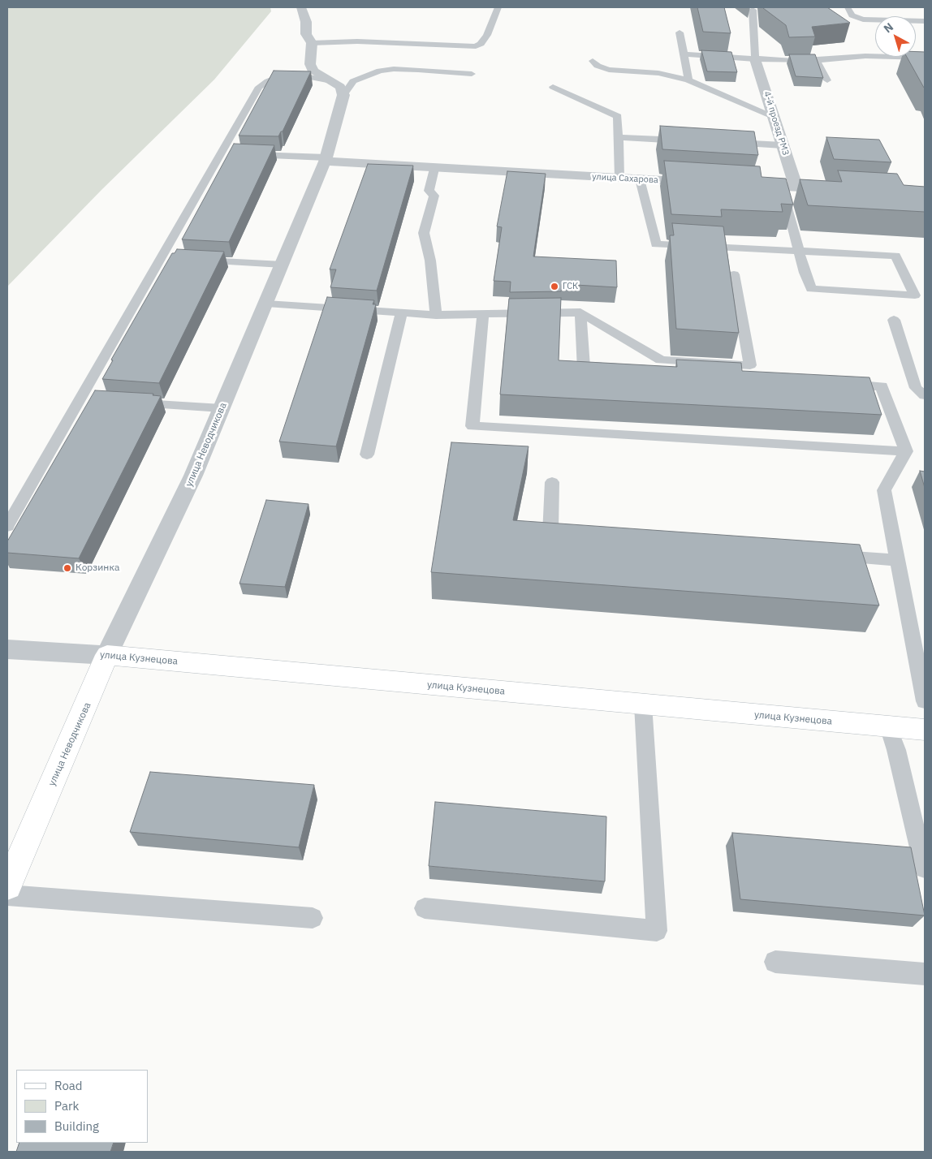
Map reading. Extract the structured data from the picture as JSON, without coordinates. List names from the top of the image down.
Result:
{
  "streets": {
    "main road": ["улица Неводчикова", "улица Кузнецова"],
    "street": ["4-й проезд РМЗ", "улица Сахарова"]
  },
  "crossings": [
    ["улица Сахарова", "улица Неводчикова"],
    ["улица Неводчикова", "улица Кузнецова"]
  ],
  "places": ["ГСК", "Корзинка"],
  "legend": ["Road", "Park", "Building"],
  "north": "top left"
}
